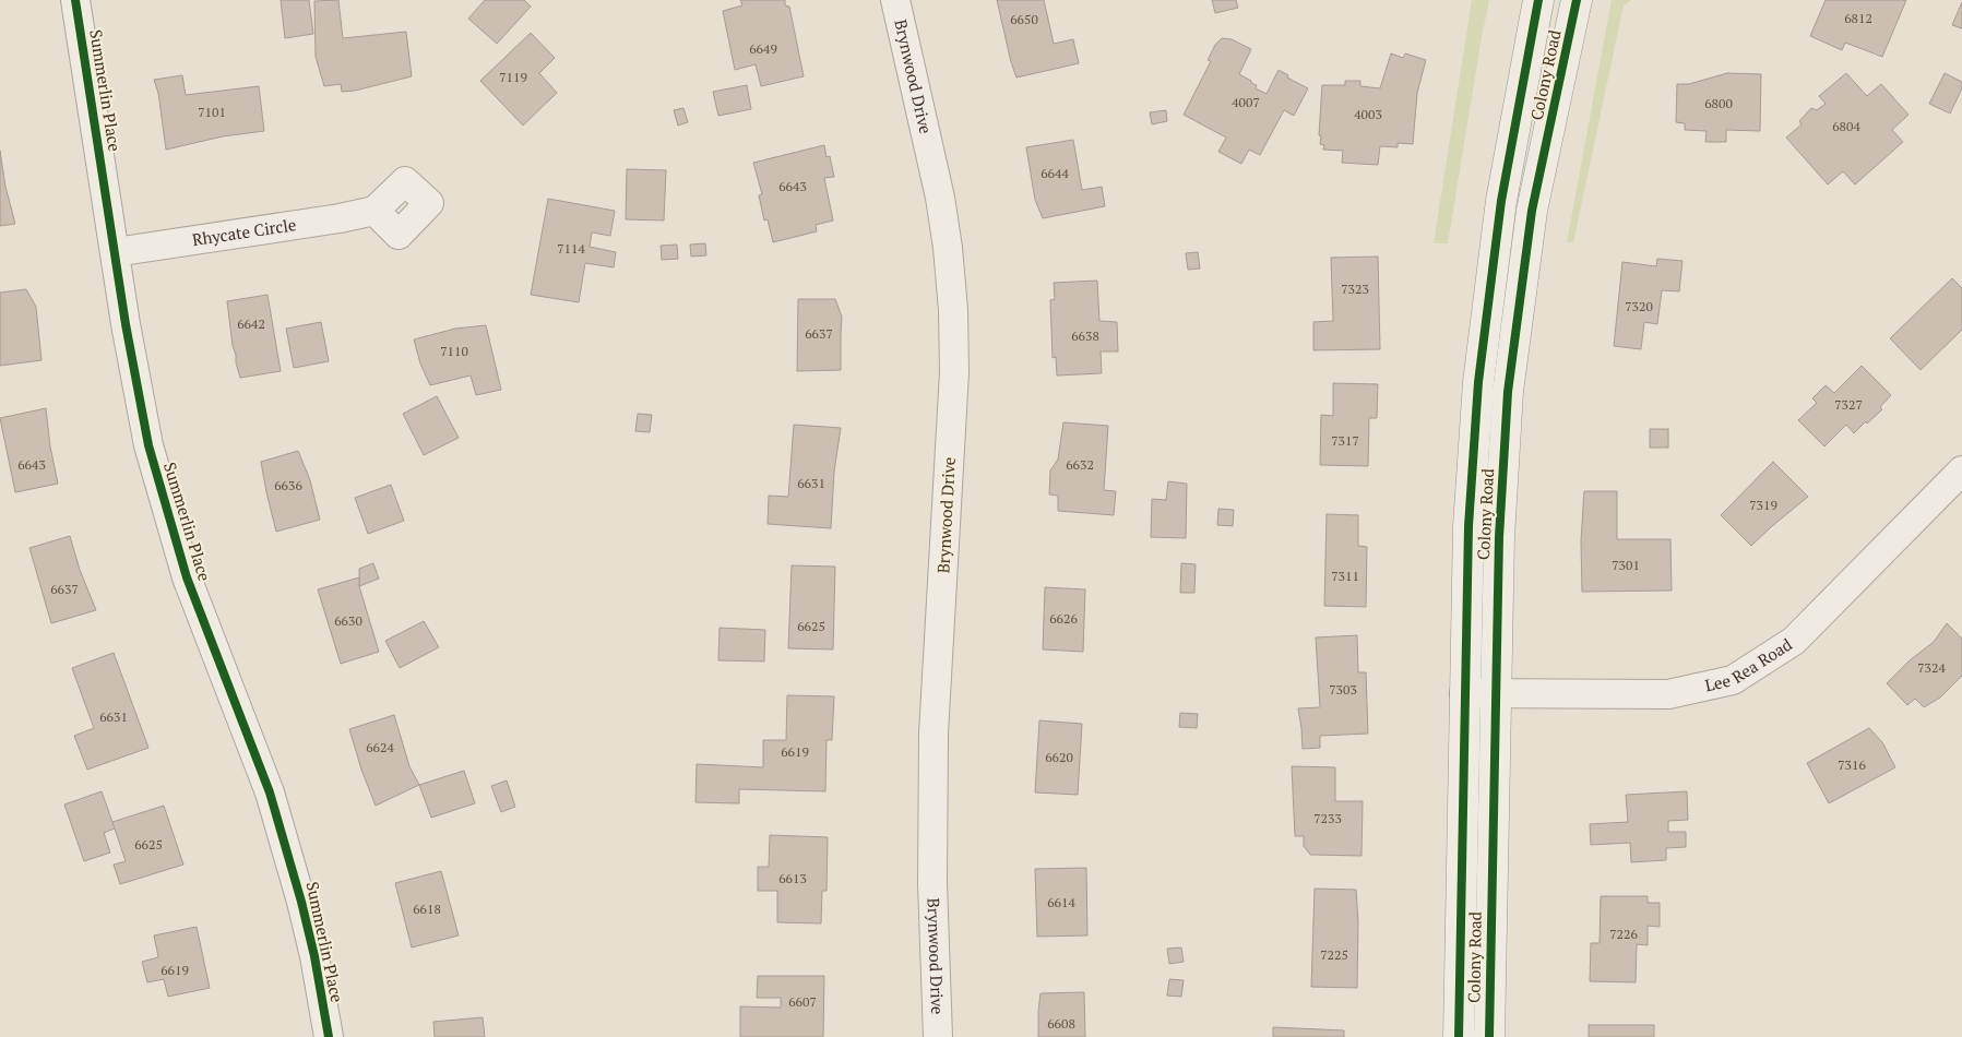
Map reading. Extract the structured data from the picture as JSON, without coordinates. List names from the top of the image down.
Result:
{
  "streets": {
    "main road": ["Colony Road"],
    "street": [
      "Brynwood Drive",
      "Summerlin Place",
      "Rhycate Circle",
      "Lee Rea Road"
    ]
  },
  "crossings": [
    ["Colony Road", "Lee Rea Road"],
    ["Summerlin Place", "Rhycate Circle"]
  ],
  "house_numbers": [
    "6812",
    "6650",
    "6649",
    "7119",
    "4007",
    "6800",
    "7101",
    "4003",
    "6804",
    "6644",
    "6643",
    "7114",
    "7323",
    "7320",
    "6642",
    "6637",
    "6638",
    "7110",
    "7327",
    "7317",
    "6643",
    "6632",
    "6631",
    "6636",
    "7319",
    "7301",
    "7311",
    "6637",
    "6626",
    "6630",
    "6625",
    "7324",
    "7303",
    "6631",
    "6624",
    "6619",
    "6620",
    "7316",
    "7233",
    "6625",
    "6613",
    "6614",
    "6618",
    "7226",
    "7225",
    "6619",
    "6607",
    "6608"
  ]
}
